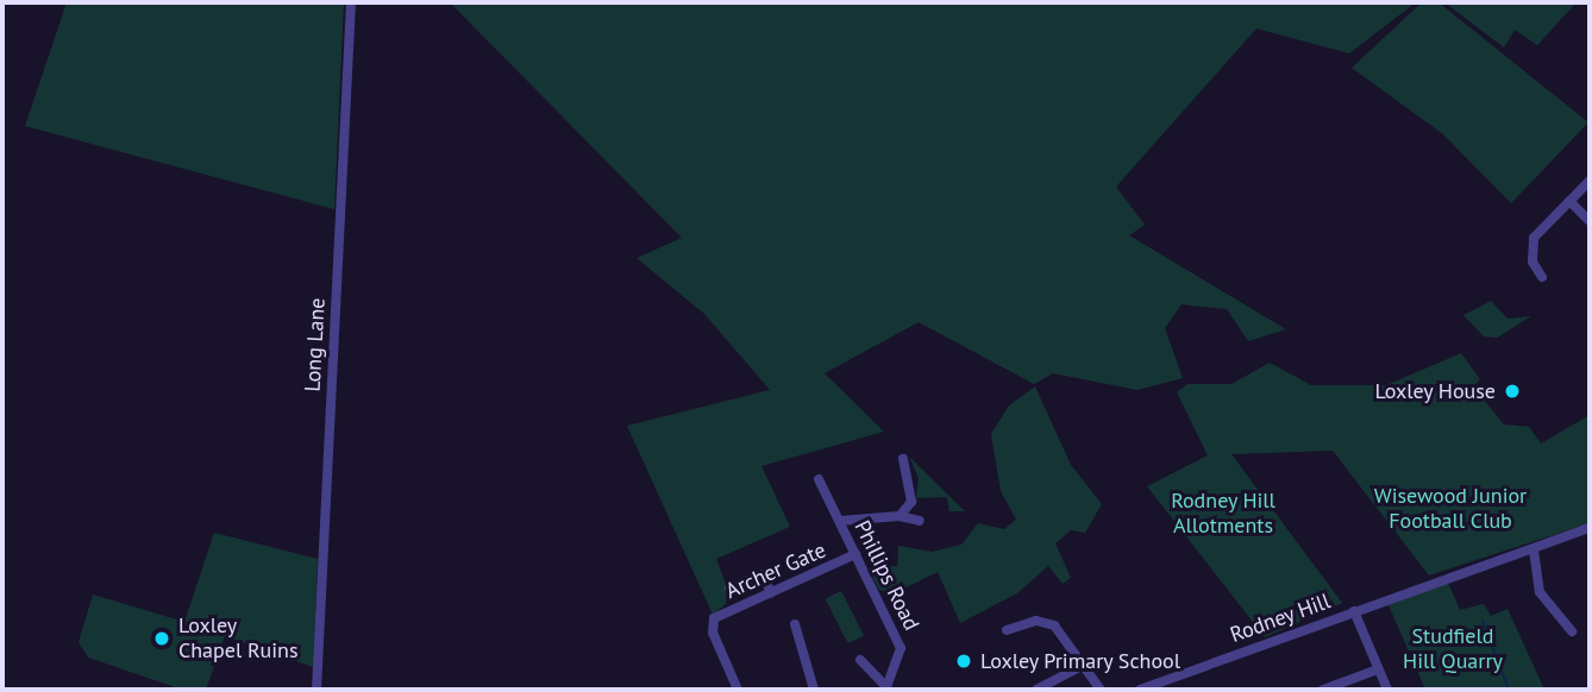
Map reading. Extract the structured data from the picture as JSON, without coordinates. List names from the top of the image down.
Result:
{
  "streets": {
    "street": [
      "Long Lane",
      "Archer Gate",
      "Phillips Road",
      "Rodney Hill"
    ]
  },
  "crossings": [
    ["Archer Gate", "Phillips Road"]
  ],
  "parks": ["Wisewood Junior Football Club", "Rodney Hill Allotments", "Studfield Hill Quarry"],
  "places": ["Loxley House", "Loxley Chapel Ruins", "Loxley Primary School"]
}
